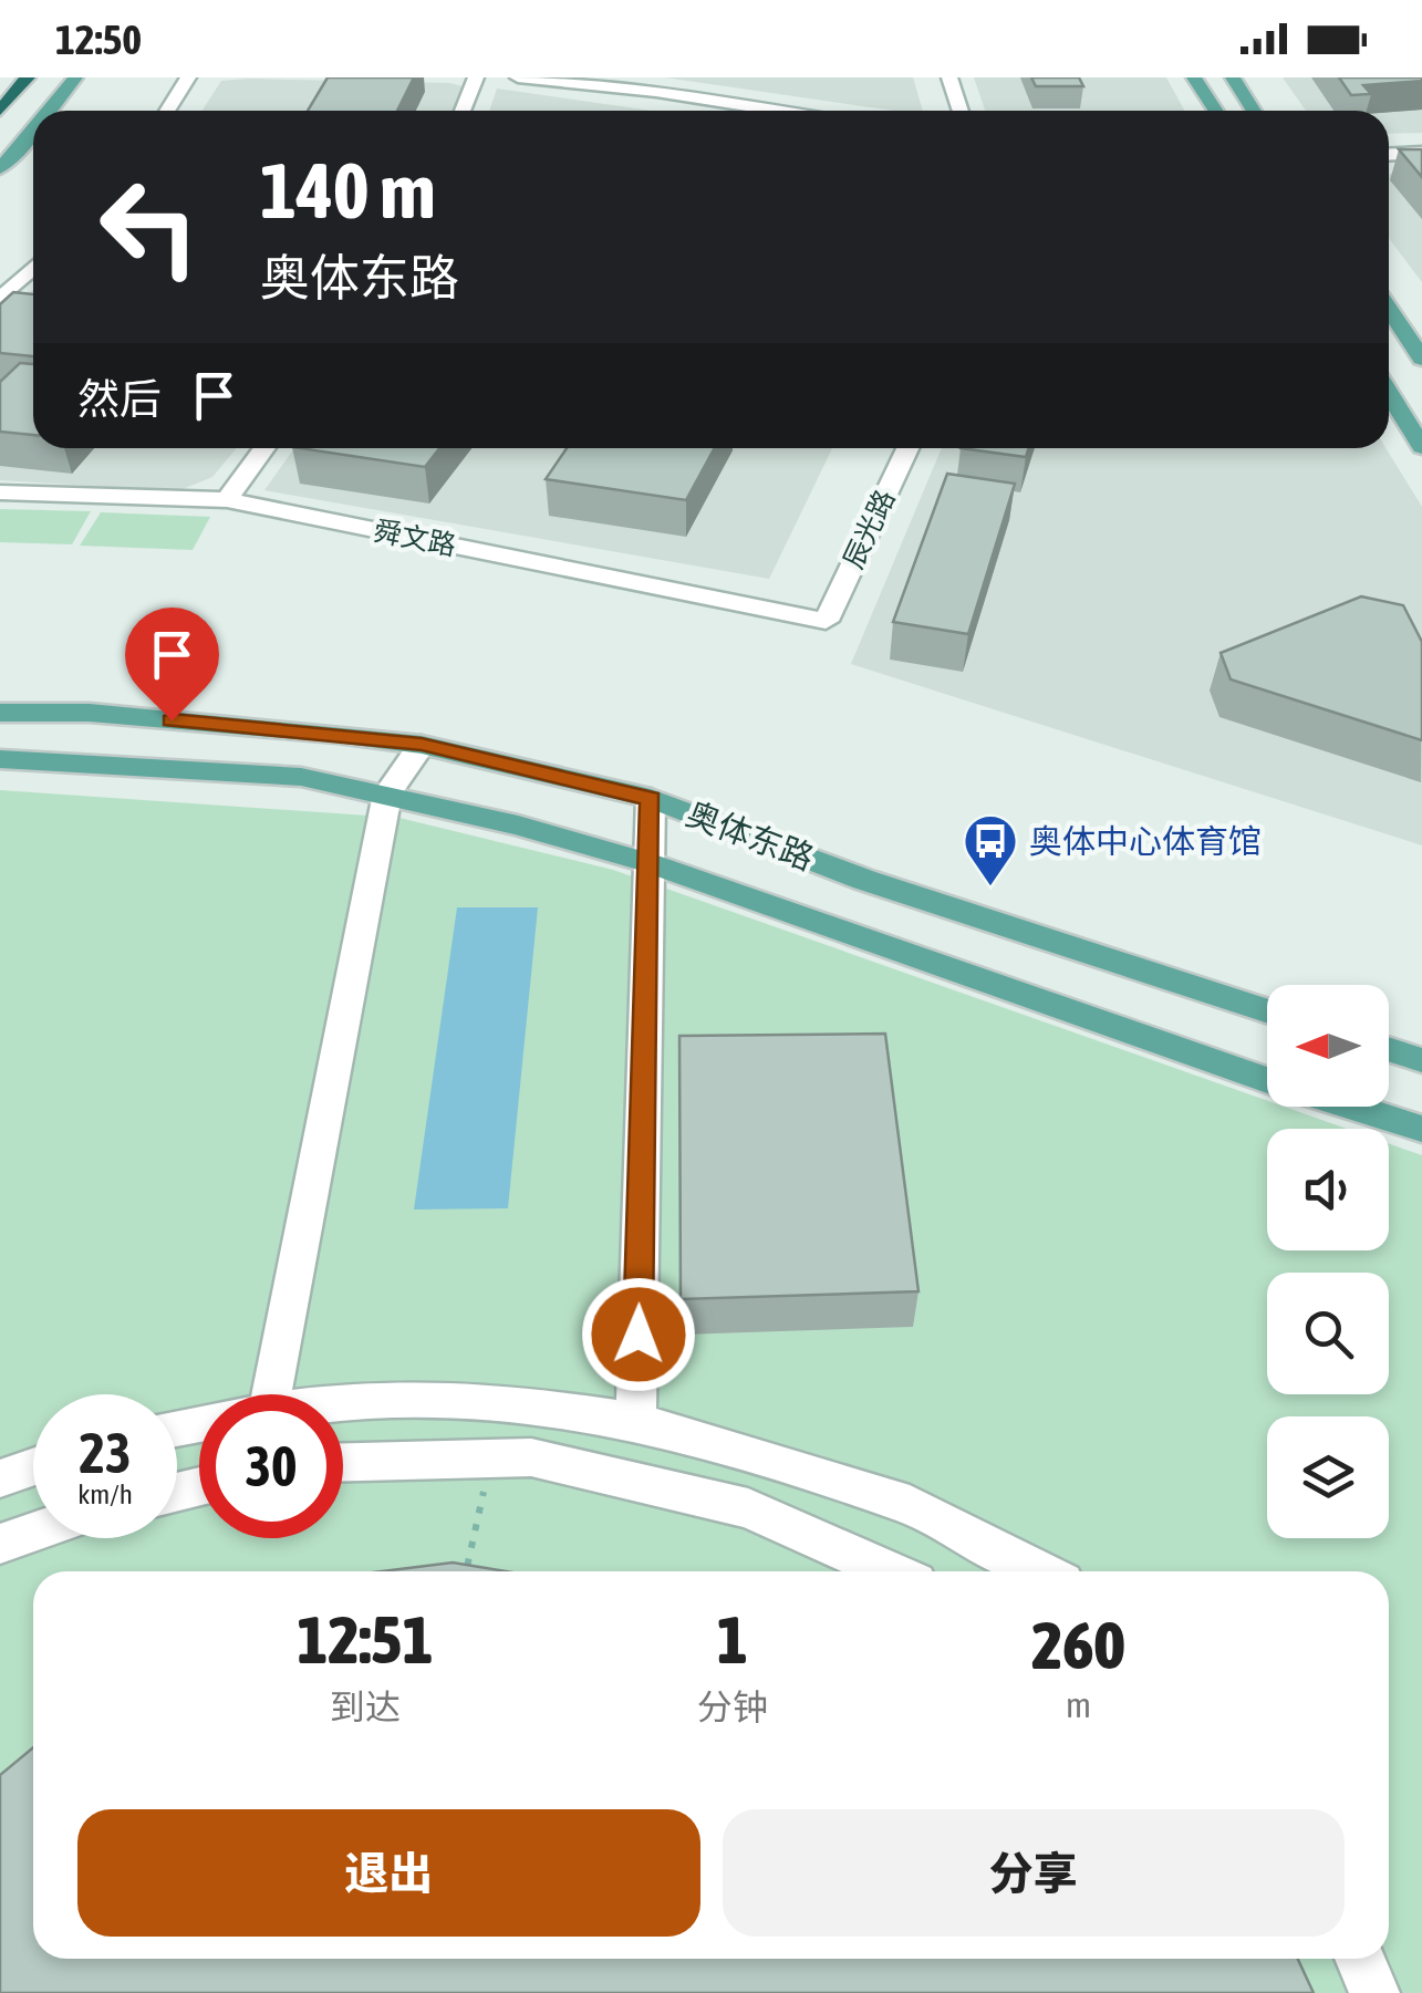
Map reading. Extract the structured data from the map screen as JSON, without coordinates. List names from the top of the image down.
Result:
{
  "streets": {
    "main road": ["奥体东路"],
    "street": ["辰光路", "舜文路"]
  },
  "crossings": [
    ["辰光路", "舜文路"]
  ],
  "places": {
    "bus stop": ["奥体中心体育馆"]
  },
  "north": "left",
  "page": {
    "status": "12:50",
    "turn": ["140 m", "奥体东路"],
    "then": "然后",
    "speed": "23 km/h",
    "limit": "30",
    "eta": [
      "12:51",
      "到达",
      "1",
      "分钟",
      "260",
      "m"
    ],
    "buttons": ["退出", "分享"]
  }
}
